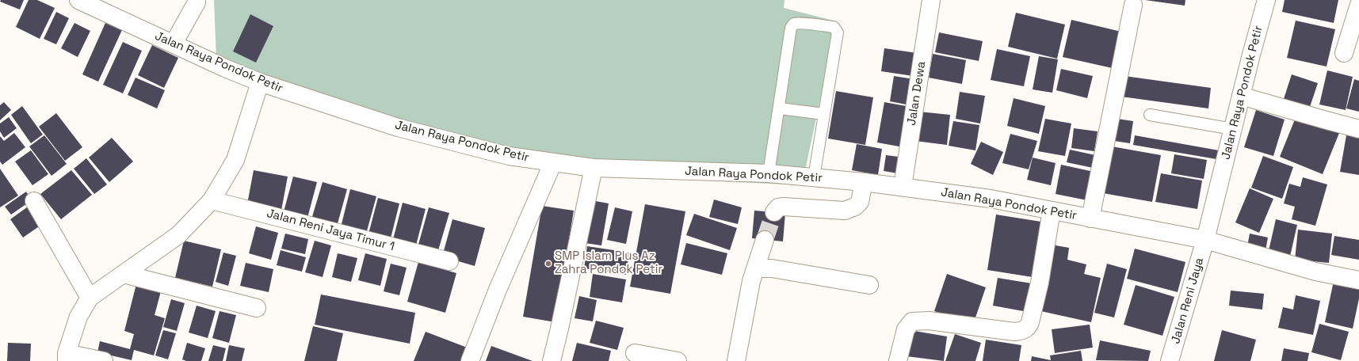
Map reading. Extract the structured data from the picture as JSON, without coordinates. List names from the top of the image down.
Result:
{
  "streets": {
    "street": [
      "Jalan Raya Pondok Petir",
      "Jalan Dewa",
      "Jalan Reni Jaya Timur 1",
      "Jalan Reni Jaya"
    ]
  },
  "crossings": [
    ["Jalan Raya Pondok Petir", "Jalan Dewa"],
    ["Jalan Raya Pondok Petir", "Jalan Reni Jaya"]
  ],
  "places": ["SMP Islam Plus Az Zahra Pondok Petir"]
}
